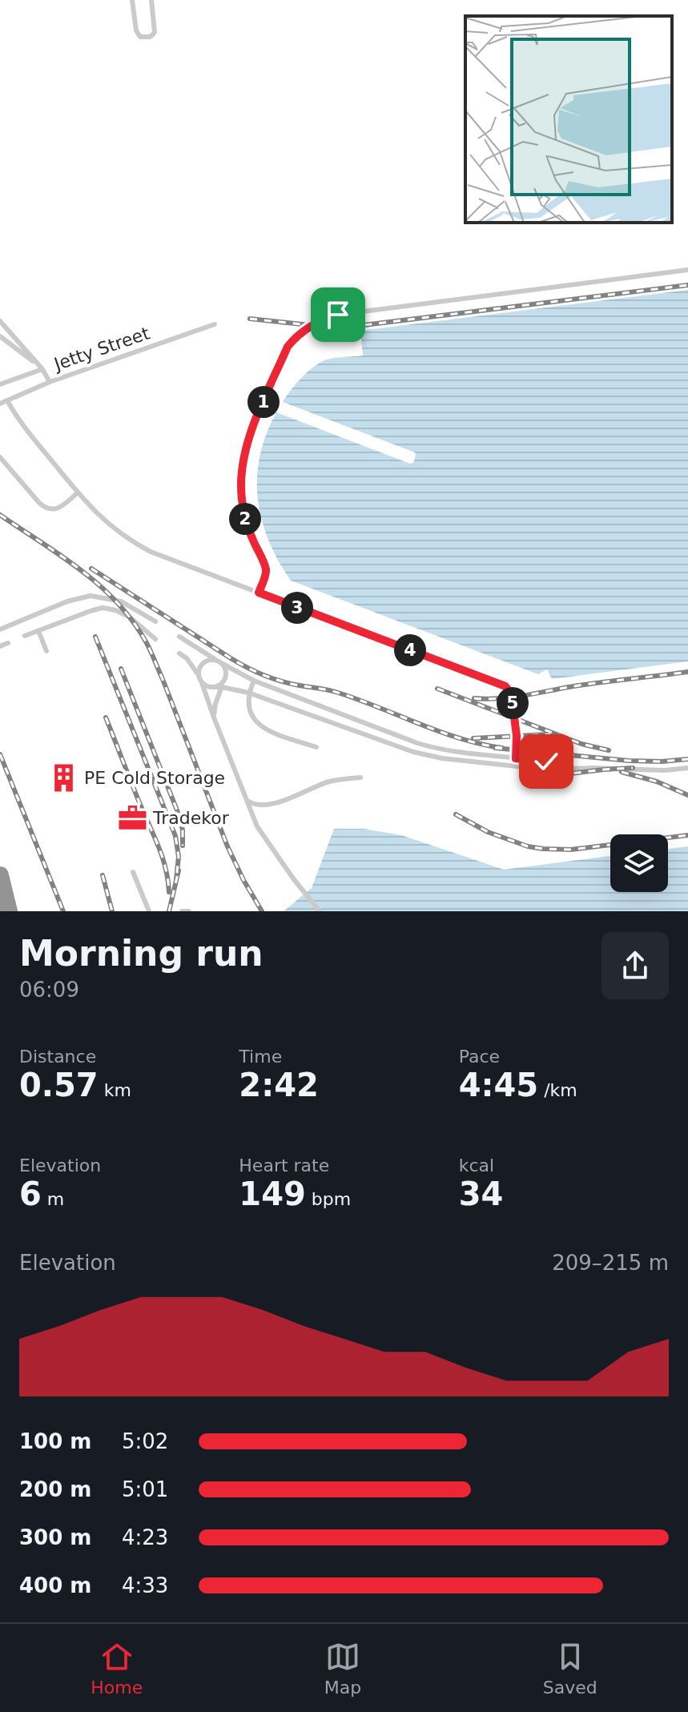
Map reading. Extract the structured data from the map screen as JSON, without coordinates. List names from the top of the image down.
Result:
{
  "streets": {
    "lane": ["Jetty Street"]
  },
  "places": {
    "building": ["PE Cold Storage"],
    "office": ["Tradekor"]
  },
  "page": {
    "pins": [
      "1",
      "2",
      "3",
      "4",
      "5"
    ],
    "heading": ["Morning run", "06:09"],
    "stats": [
      ["Distance", "0.57 km"],
      ["Time", "2:42"],
      ["Pace", "4:45 /km"],
      ["Elevation", "6 m"],
      ["Heart rate", "149 bpm"],
      ["kcal", "34"]
    ],
    "chart": ["Elevation", "209–215 m"],
    "list": [
      {
        "name": "100 m",
        "note": "5:02"
      },
      {
        "name": "200 m",
        "note": "5:01"
      },
      {
        "name": "300 m",
        "note": "4:23"
      },
      {
        "name": "400 m",
        "note": "4:33"
      }
    ],
    "tabs": ["Home", "Map", "Saved"]
  }
}
